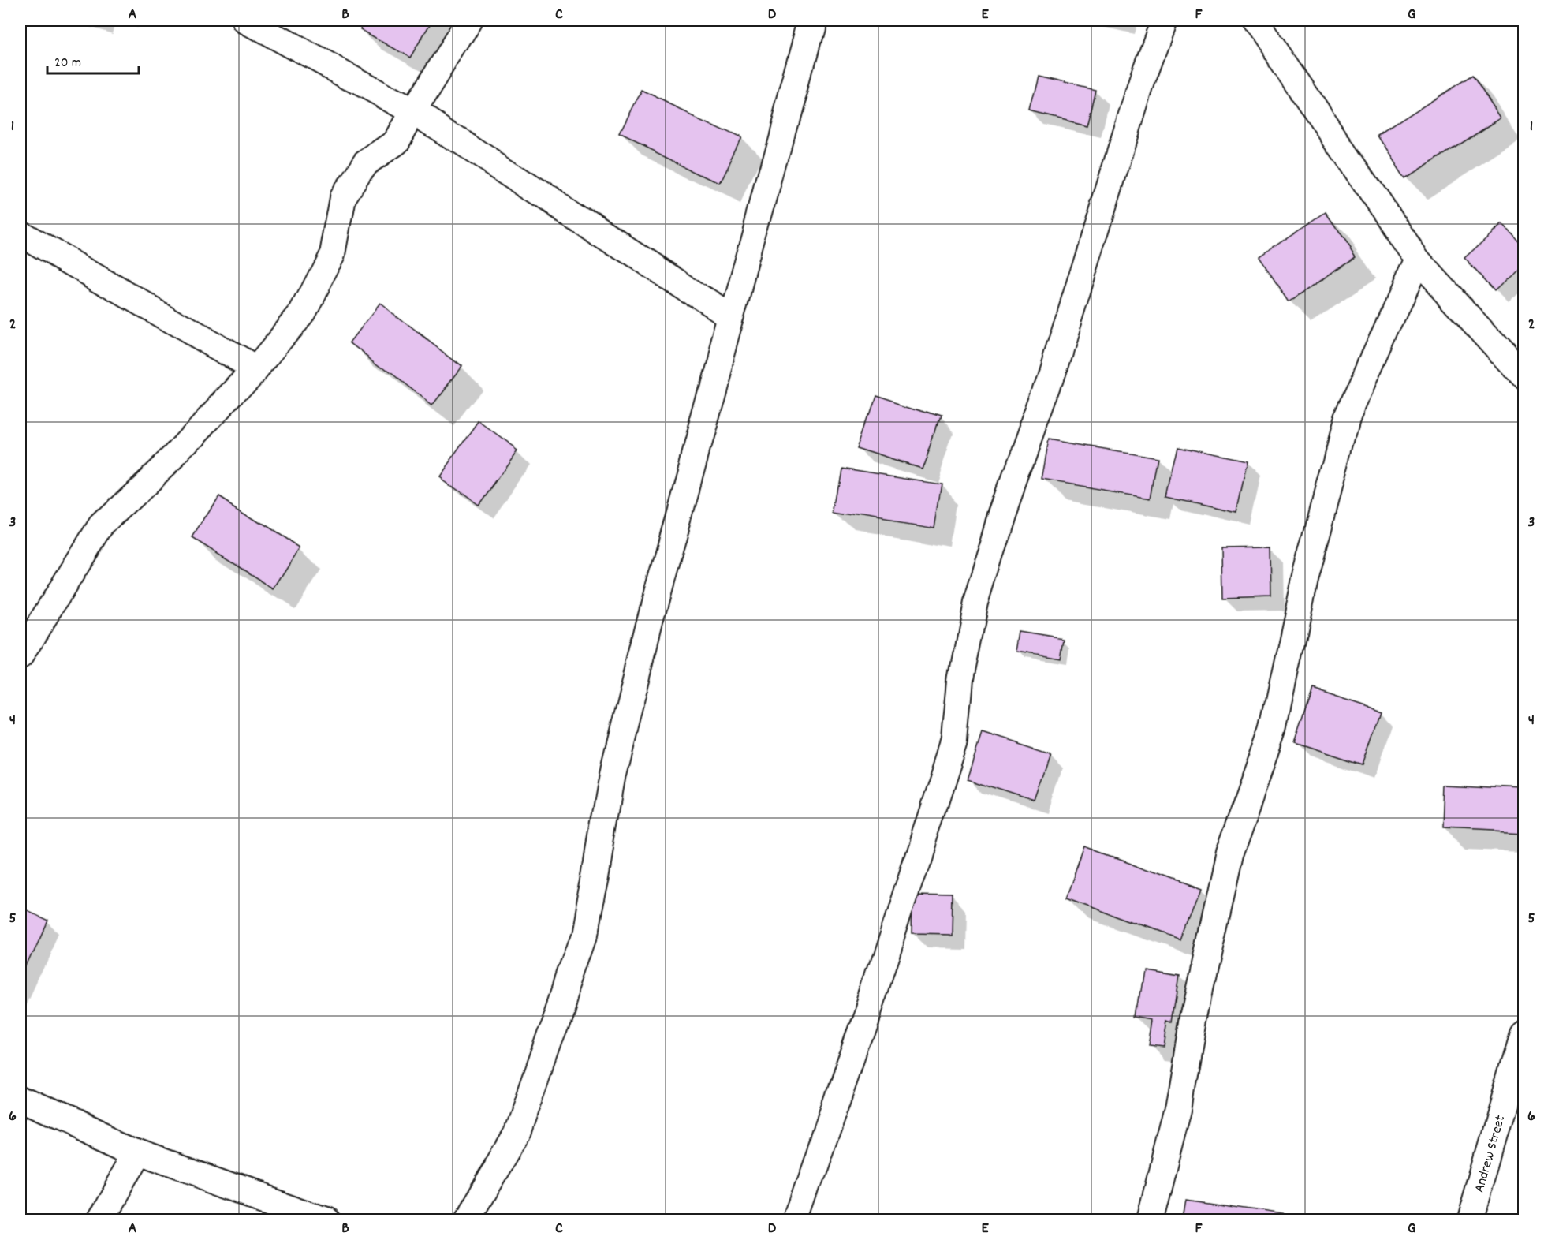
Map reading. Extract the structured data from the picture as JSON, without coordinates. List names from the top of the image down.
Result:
{
  "streets": {
    "street": ["Andrew Street"]
  },
  "scale_bar": "20 m",
  "grid": {
    "columns": [
      "A",
      "B",
      "C",
      "D",
      "E",
      "F",
      "G"
    ],
    "rows": [
      "1",
      "2",
      "3",
      "4",
      "5",
      "6"
    ]
  }
}
